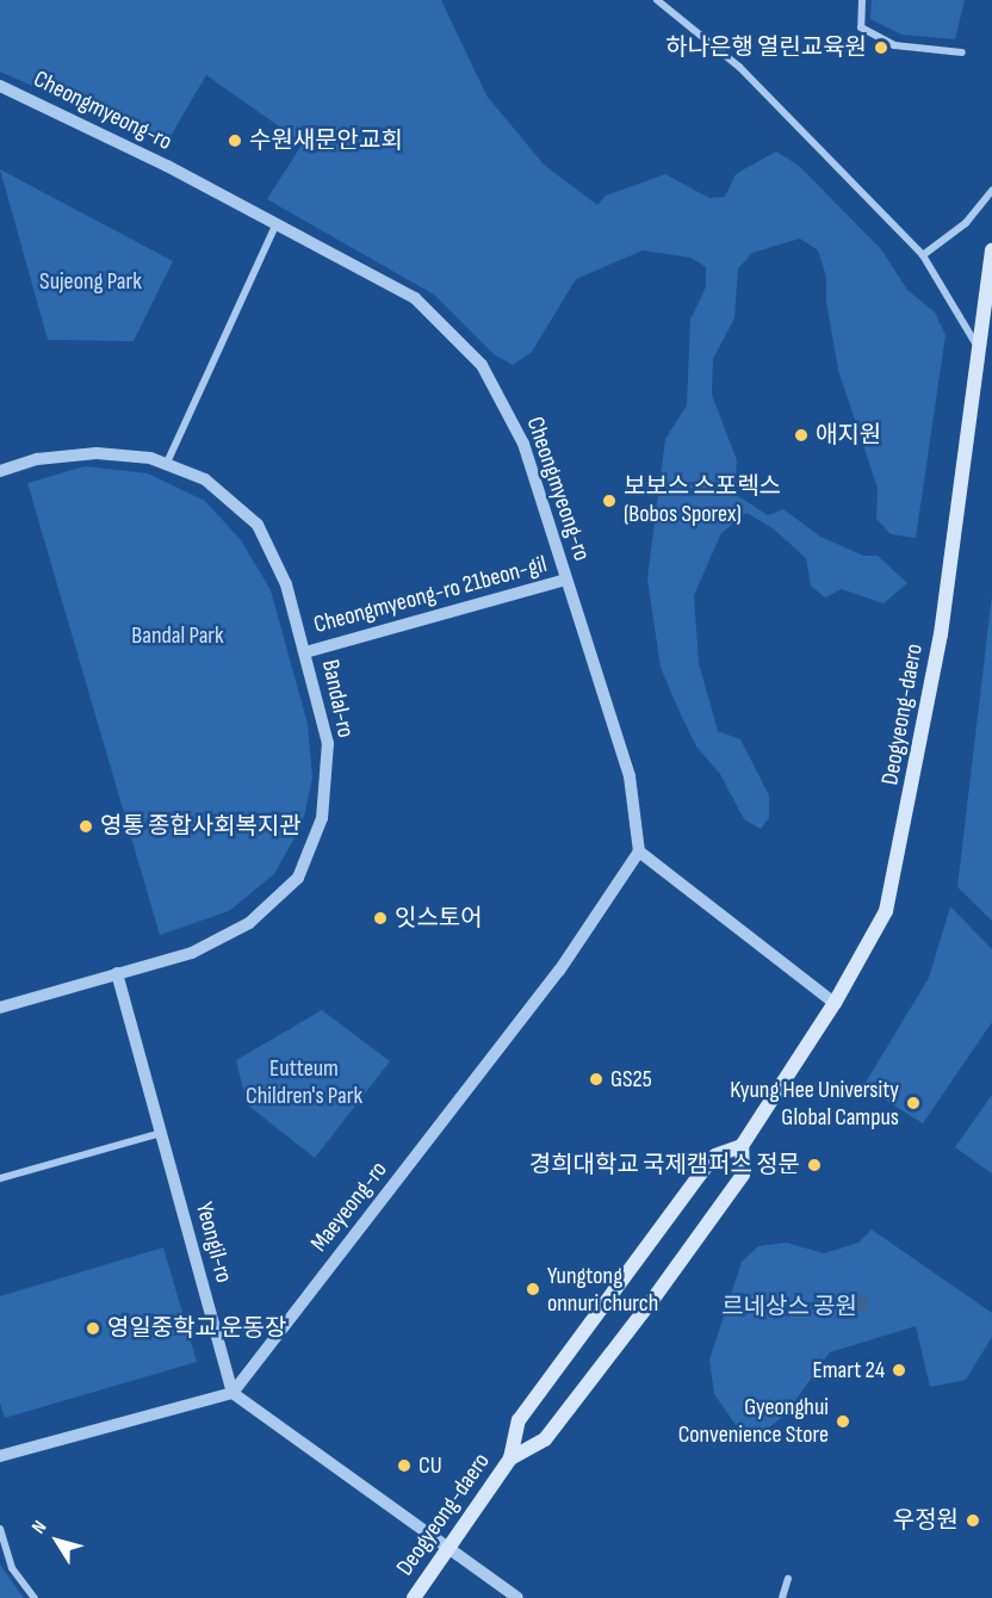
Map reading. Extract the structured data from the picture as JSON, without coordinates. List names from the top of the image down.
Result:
{
  "streets": {
    "main road": ["Deogyeong-daero"],
    "street": [
      "Cheongmyeong-ro",
      "Cheongmyeong-ro 21beon-gil",
      "Bandal-ro",
      "Maeyeong-ro",
      "Yeongil-ro"
    ]
  },
  "crossings": [
    ["Cheongmyeong-ro", "Cheongmyeong-ro 21beon-gil"],
    ["Cheongmyeong-ro", "Maeyeong-ro"],
    ["Cheongmyeong-ro 21beon-gil", "Bandal-ro"],
    ["Bandal-ro", "Yeongil-ro"],
    ["Maeyeong-ro", "Yeongil-ro"]
  ],
  "parks": [
    "Sujeong Park",
    "Bandal Park",
    "Eutteum Children's Park",
    "르네상스 공원"
  ],
  "places": [
    "하나은행 열린교육원",
    "수원새문안교회",
    "애지원",
    "보보스 스포렉스 (Bobos Sporex)",
    "영통 종합사회복지관",
    "잇스토어",
    "GS25",
    "Kyung Hee University Global Campus",
    "경희대학교 국제캠퍼스 정문",
    "Yungtong onnuri church",
    "영일중학교 운동장",
    "Emart 24",
    "Gyeonghui Convenience Store",
    "CU",
    "우정원"
  ],
  "north": "top left"
}
